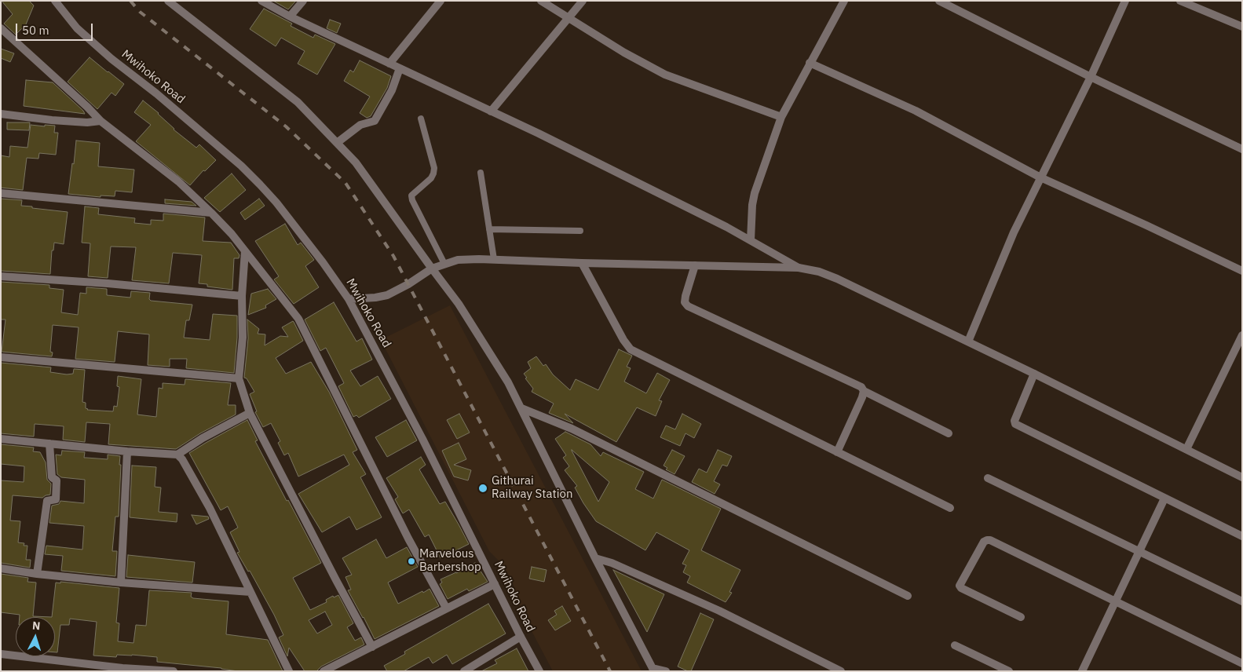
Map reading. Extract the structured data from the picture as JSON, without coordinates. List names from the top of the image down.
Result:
{
  "streets": {
    "street": ["Mwihoko Road"]
  },
  "places": ["Githurai Railway Station", "Marvelous Barbershop"],
  "scale_bar": "50 m",
  "north": "top"
}
